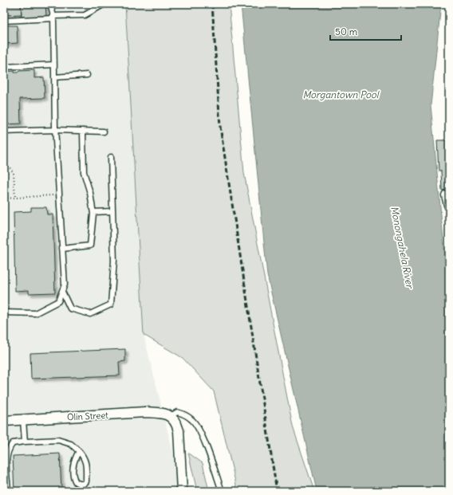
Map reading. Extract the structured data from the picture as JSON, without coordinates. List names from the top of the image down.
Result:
{
  "streets": {
    "street": ["Olin Street"]
  },
  "water": ["Morgantown Pool", "Monongahela River"],
  "scale_bar": "50 m"
}
